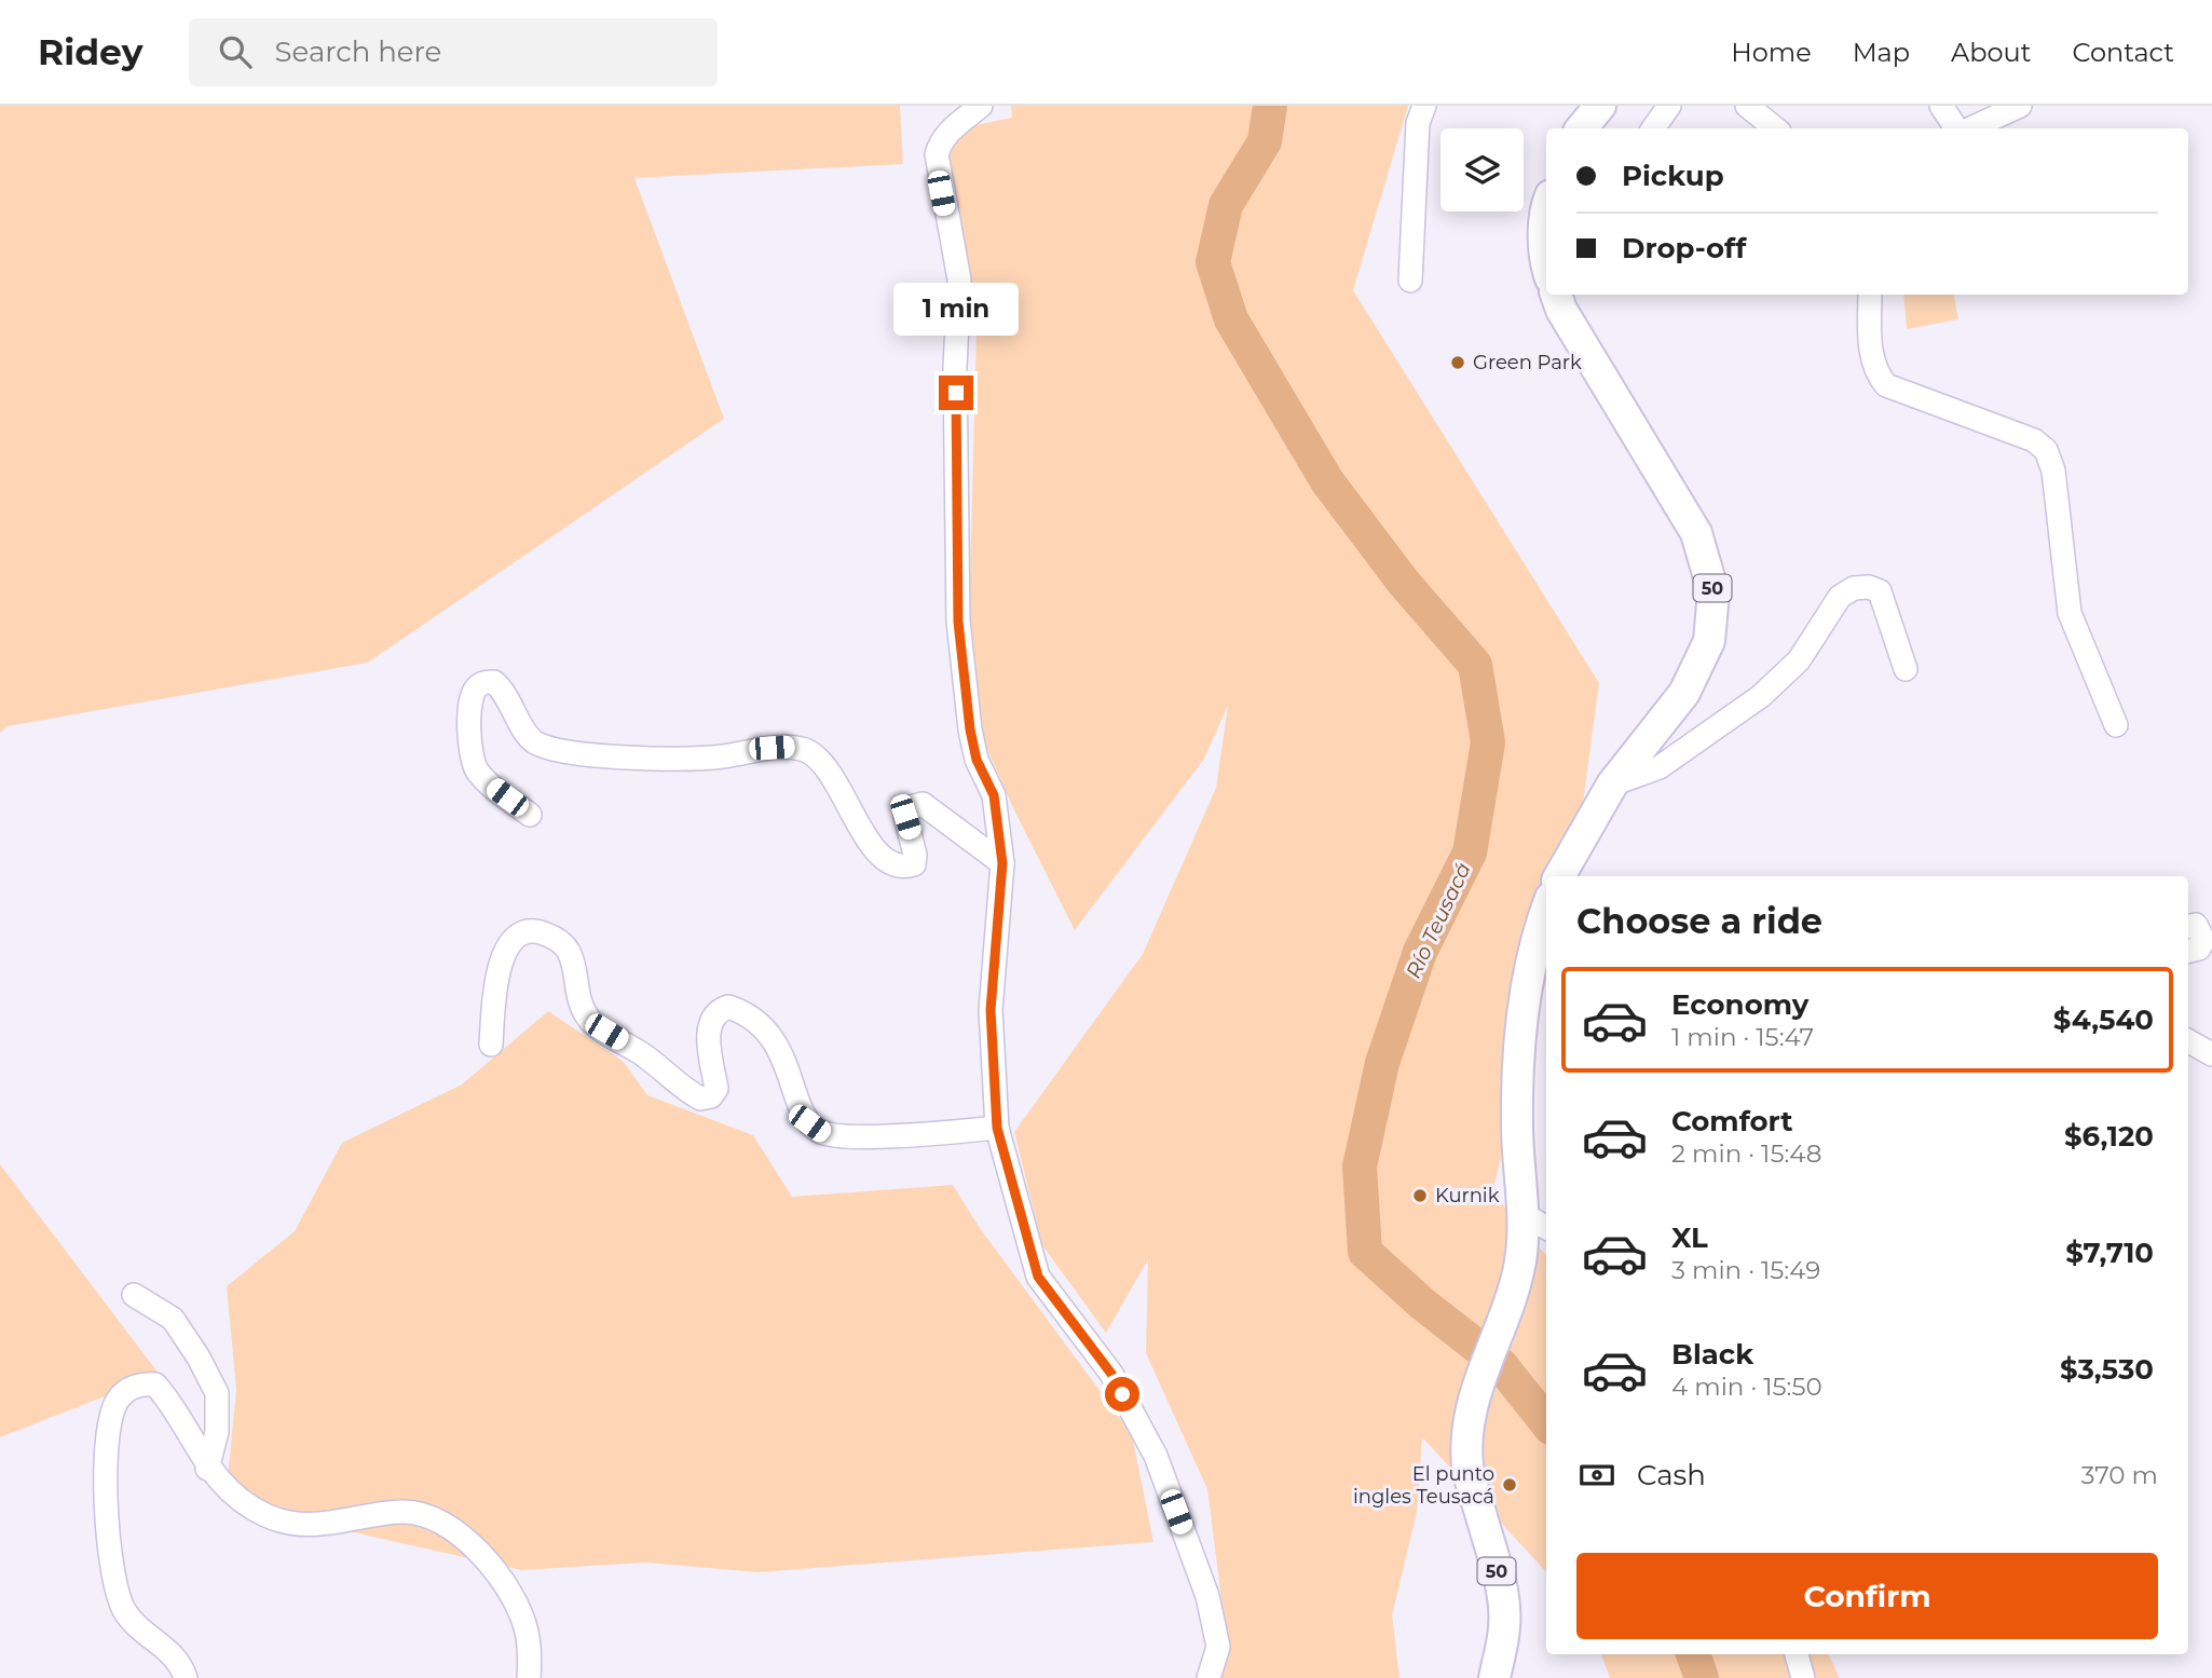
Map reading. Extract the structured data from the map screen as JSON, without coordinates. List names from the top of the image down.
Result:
{
  "streets": {
    "main road": ["50"]
  },
  "water": ["Río Teusacá"],
  "places": ["Green Park", "Kurnik", "El punto ingles Teusacá"],
  "page": {
    "header": "Ridey",
    "search": "Search here",
    "nav": [
      "Home",
      "Map",
      "About",
      "Contact"
    ],
    "banner": ["Pickup", "Drop-off"],
    "bubble": "1 min",
    "heading": "Choose a ride",
    "list": [
      {
        "name": "Economy",
        "note": "1 min · 15:47",
        "value": "$4,540"
      },
      {
        "name": "Comfort",
        "note": "2 min · 15:48",
        "value": "$6,120"
      },
      {
        "name": "XL",
        "note": "3 min · 15:49",
        "value": "$7,710"
      },
      {
        "name": "Black",
        "note": "4 min · 15:50",
        "value": "$3,530"
      }
    ],
    "pay": ["Cash", "370 m"],
    "buttons": "Confirm"
  }
}
